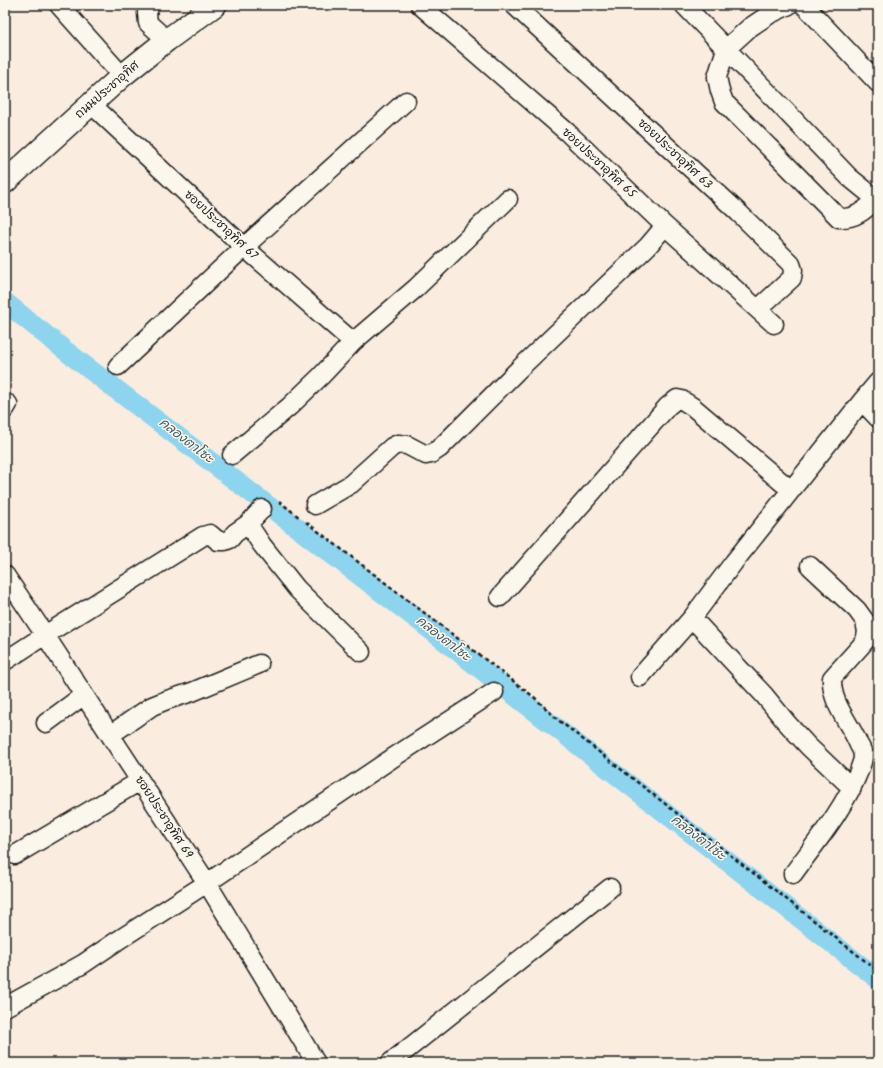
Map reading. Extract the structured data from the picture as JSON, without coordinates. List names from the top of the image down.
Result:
{
  "streets": {
    "main road": ["ถนนประชาอุทิศ"],
    "street": [
      "ซอยประชาอุทิศ 63",
      "ซอยประชาอุทิศ 65",
      "ซอยประชาอุทิศ 67",
      "ซอยประชาอุทิศ 69"
    ]
  },
  "crossings": [
    ["ถนนประชาอุทิศ", "ซอยประชาอุทิศ 67"],
    ["ซอยประชาอุทิศ 63", "ซอยประชาอุทิศ 65"]
  ],
  "water": ["คลองตาโซะ"]
}
